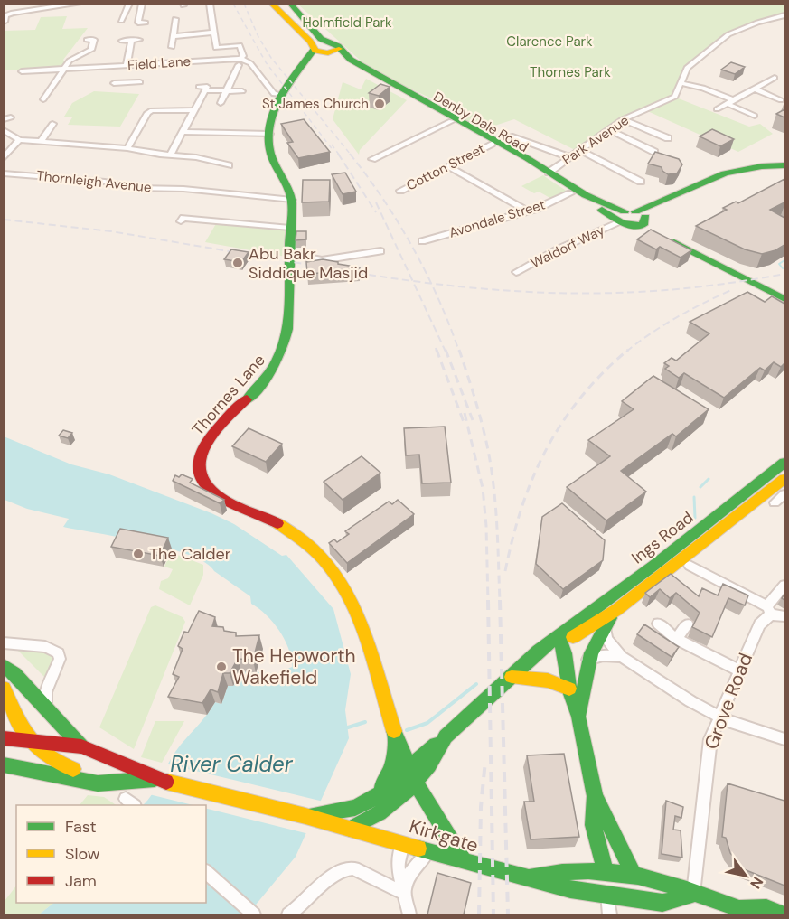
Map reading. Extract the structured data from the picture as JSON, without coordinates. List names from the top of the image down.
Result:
{
  "streets": {
    "main road": [
      "Denby Dale Road",
      "Thornes Lane",
      "Ings Road",
      "Kirkgate"
    ],
    "street": [
      "Field Lane",
      "Park Avenue",
      "Cotton Street",
      "Thornleigh Avenue",
      "Avondale Street",
      "Waldorf Way",
      "Grove Road"
    ]
  },
  "crossings": [
    ["Denby Dale Road", "Park Avenue"],
    ["Denby Dale Road", "Cotton Street"],
    ["Denby Dale Road", "Avondale Street"],
    ["Denby Dale Road", "Waldorf Way"],
    ["Denby Dale Road", "Thornes Lane"],
    ["Thornleigh Avenue", "Thornes Lane"],
    ["Thornes Lane", "Ings Road"],
    ["Thornes Lane", "Kirkgate"],
    ["Ings Road", "Kirkgate"],
    ["Grove Road", "Kirkgate"]
  ],
  "water": ["River Calder"],
  "parks": ["Holmfield Park", "Clarence Park", "Thornes Park"],
  "places": [
    "St James Church",
    "Abu Bakr Siddique Masjid",
    "The Calder",
    "The Hepworth Wakefield"
  ],
  "legend": ["Fast", "Slow", "Jam"],
  "north": "bottom right"
}
